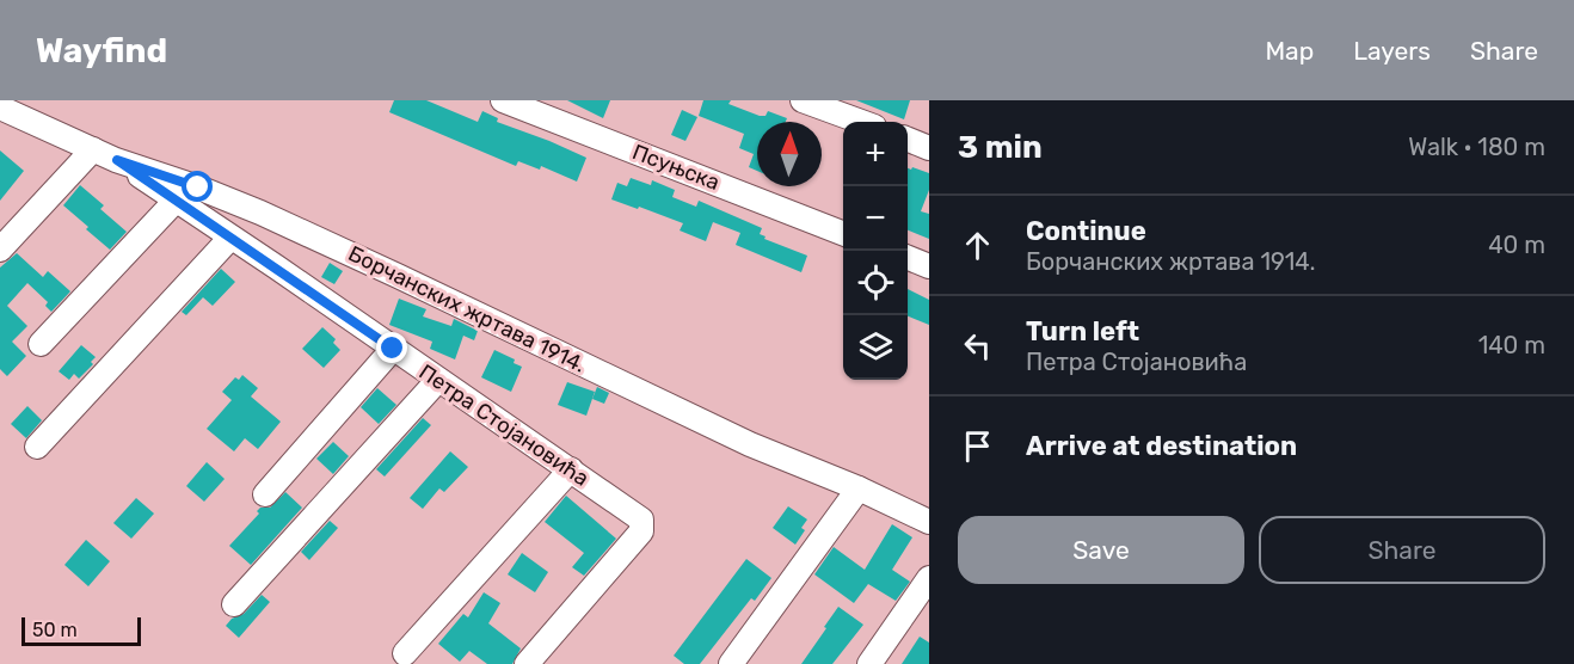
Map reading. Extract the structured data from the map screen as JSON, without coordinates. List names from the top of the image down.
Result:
{
  "streets": {
    "street": ["Псуњска", "Борчанских жртава 1914.", "Петра Стојановића"]
  },
  "crossings": [
    ["Борчанских жртава 1914.", "Петра Стојановића"]
  ],
  "scale_bar": "50 m",
  "north": "top",
  "page": {
    "header": "Wayfind",
    "nav": ["Map", "Layers", "Share"],
    "heading": ["3 min", "Walk · 180 m"],
    "map_buttons": ["+", "−"],
    "list": [
      ["Continue", "Борчанских жртава 1914.", "40 m"],
      ["Turn left", "Петра Стојановића", "140 m"],
      "Arrive at destination"
    ],
    "buttons": ["Save", "Share"],
    "scale": "50 m"
  }
}
